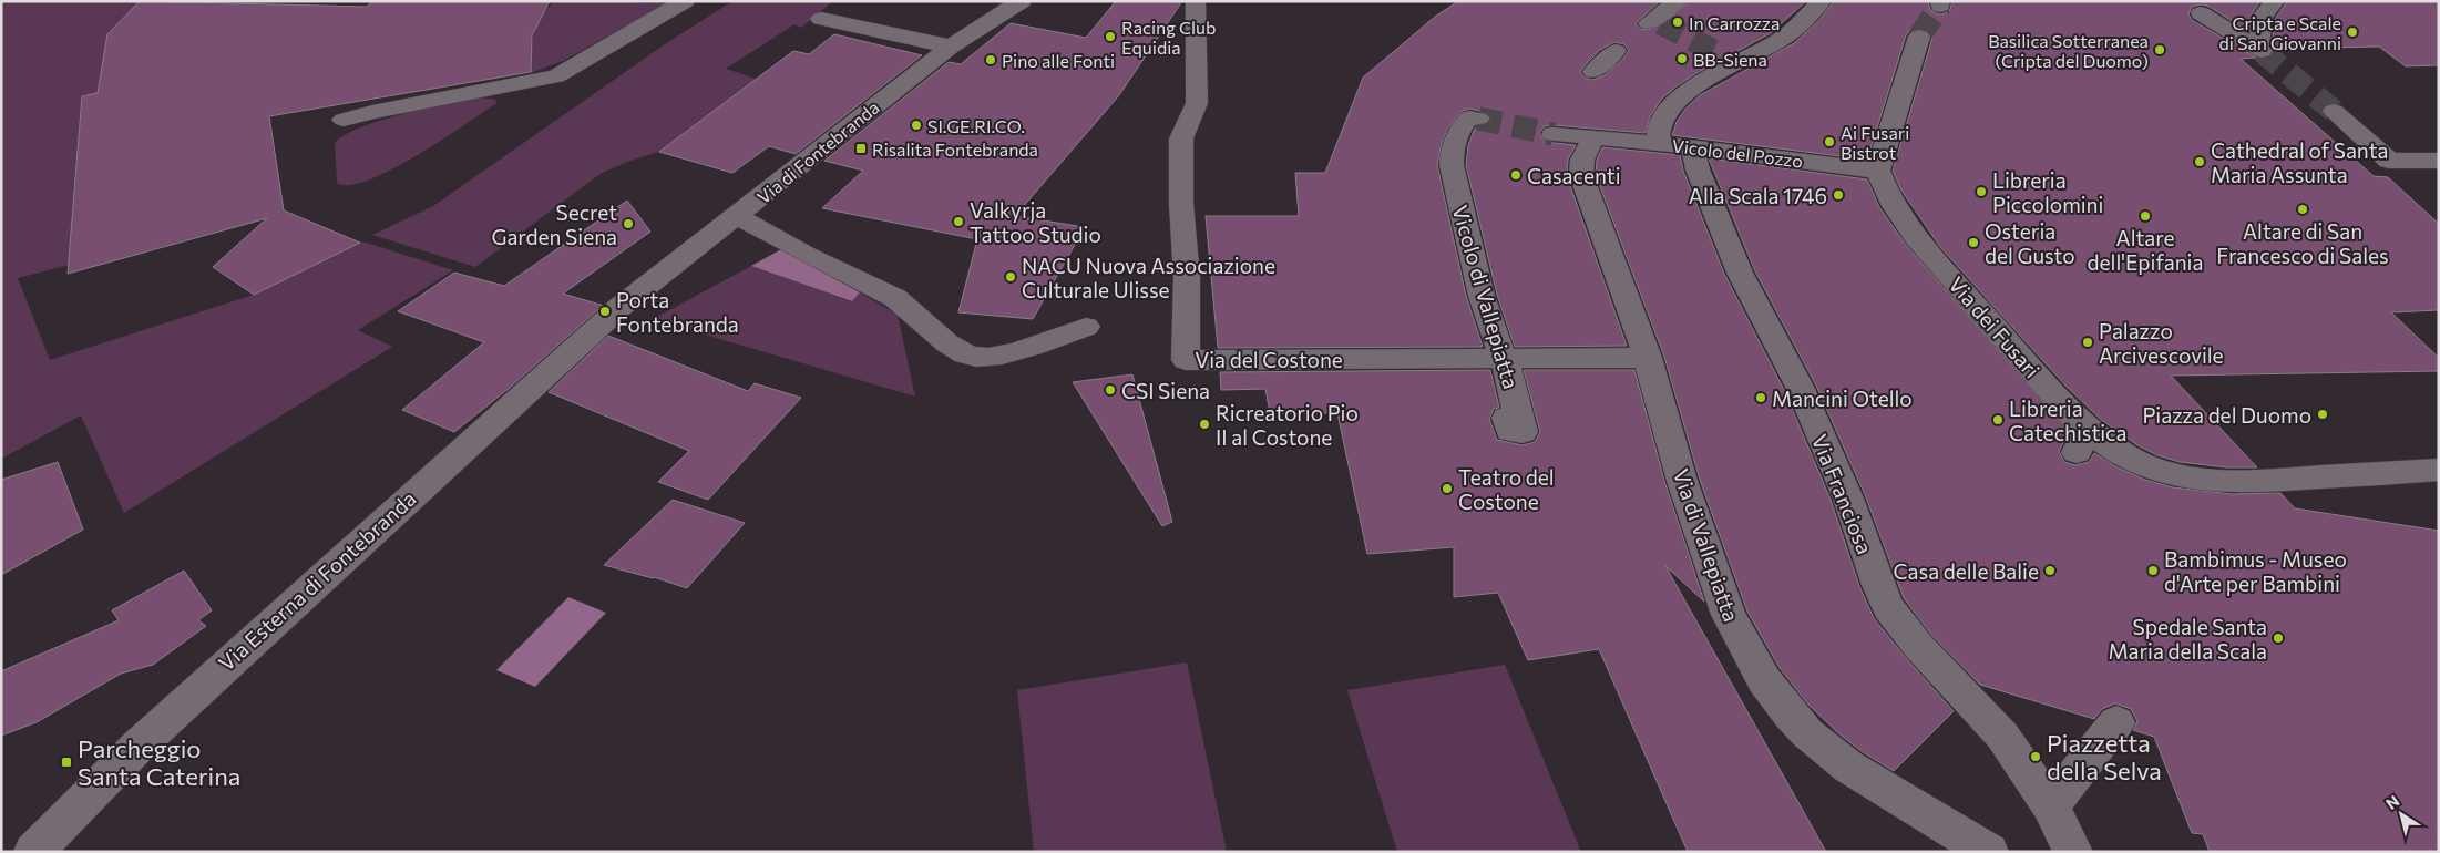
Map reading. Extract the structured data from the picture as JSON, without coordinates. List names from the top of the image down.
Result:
{
  "streets": {
    "street": [
      "Via di Fontebranda",
      "Vicolo del Pozzo",
      "Vicolo di Vallepiatta",
      "Via dei Fusari",
      "Via del Costone",
      "Via Franciosa",
      "Via di Vallepiatta",
      "Via Esterna di Fontebranda"
    ]
  },
  "crossings": [
    ["Via di Fontebranda", "Via Esterna di Fontebranda"],
    ["Vicolo del Pozzo", "Via dei Fusari"],
    ["Vicolo del Pozzo", "Via Franciosa"],
    ["Vicolo del Pozzo", "Via di Vallepiatta"],
    ["Vicolo di Vallepiatta", "Via del Costone"],
    ["Via del Costone", "Via di Vallepiatta"]
  ],
  "places": {
    "other": [
      "In Carrozza",
      "Cripta e Scale di San Giovanni",
      "Racing Club Equidia",
      "Basilica Sotterranea (Cripta del Duomo)",
      "BB-Siena",
      "Pino alle Fonti",
      "SI.GE.RI.CO.",
      "Ai Fusari Bistrot",
      "Cathedral of Santa Maria Assunta",
      "Casacenti",
      "Libreria Piccolomini",
      "Alla Scala 1746",
      "Altare di San Francesco di Sales",
      "Altare dell'Epifania",
      "Valkyrja Tattoo Studio",
      "Secret Garden Siena",
      "Osteria del Gusto",
      "NACU Nuova Associazione Culturale Ulisse",
      "Porta Fontebranda",
      "Palazzo Arcivescovile",
      "CSI Siena",
      "Mancini Otello",
      "Piazza del Duomo",
      "Libreria Catechistica",
      "Ricreatorio Pio II al Costone",
      "Teatro del Costone",
      "Casa delle Balie",
      "Bambimus - Museo d'Arte per Bambini",
      "Spedale Santa Maria della Scala",
      "Piazzetta della Selva"
    ],
    "transit": ["Risalita Fontebranda", "Parcheggio Santa Caterina"]
  },
  "north": "top left"
}
